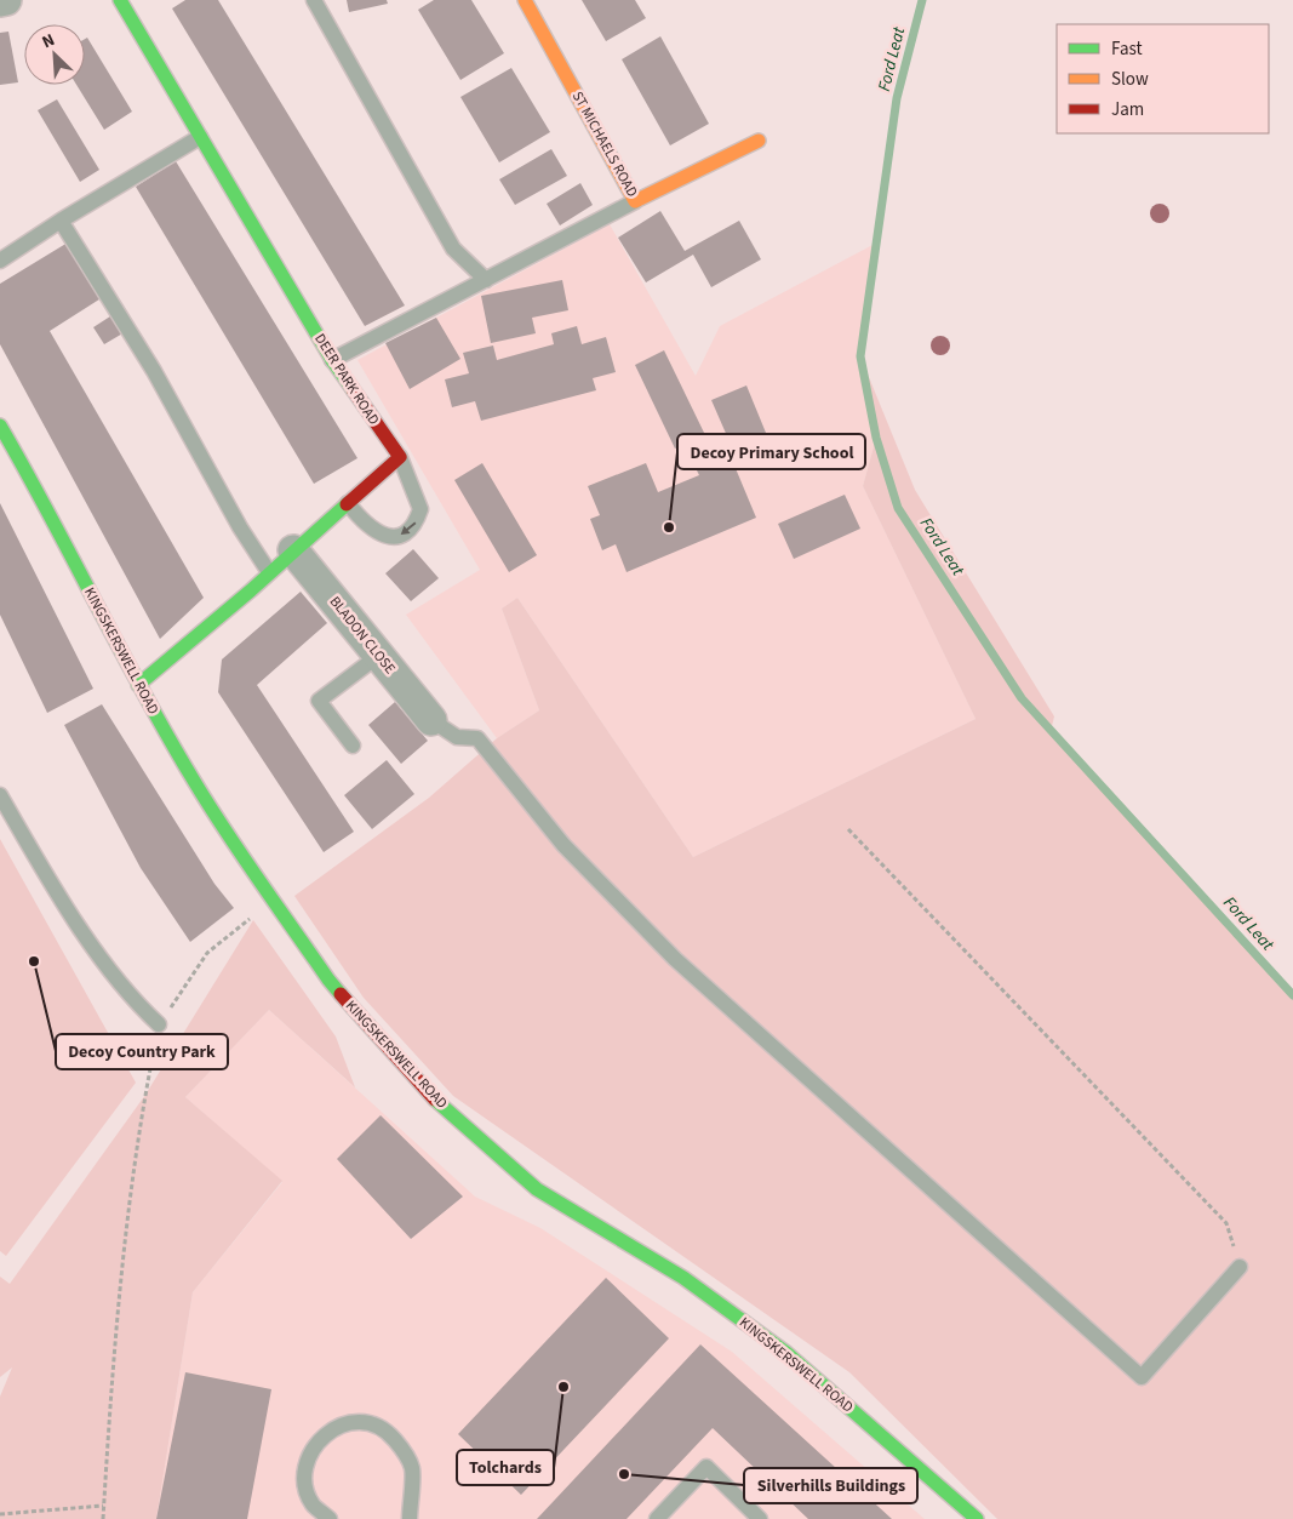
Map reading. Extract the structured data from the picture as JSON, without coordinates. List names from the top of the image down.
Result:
{
  "streets": {
    "street": [
      "ST MICHAELS ROAD",
      "DEER PARK ROAD",
      "BLADON CLOSE",
      "KINGSKERSWELL ROAD"
    ]
  },
  "water": ["Ford Leat"],
  "places": [
    "Decoy Primary School",
    "Decoy Country Park",
    "Tolchards",
    "Silverhills Buildings"
  ],
  "legend": ["Fast", "Slow", "Jam"],
  "north": "top left"
}
